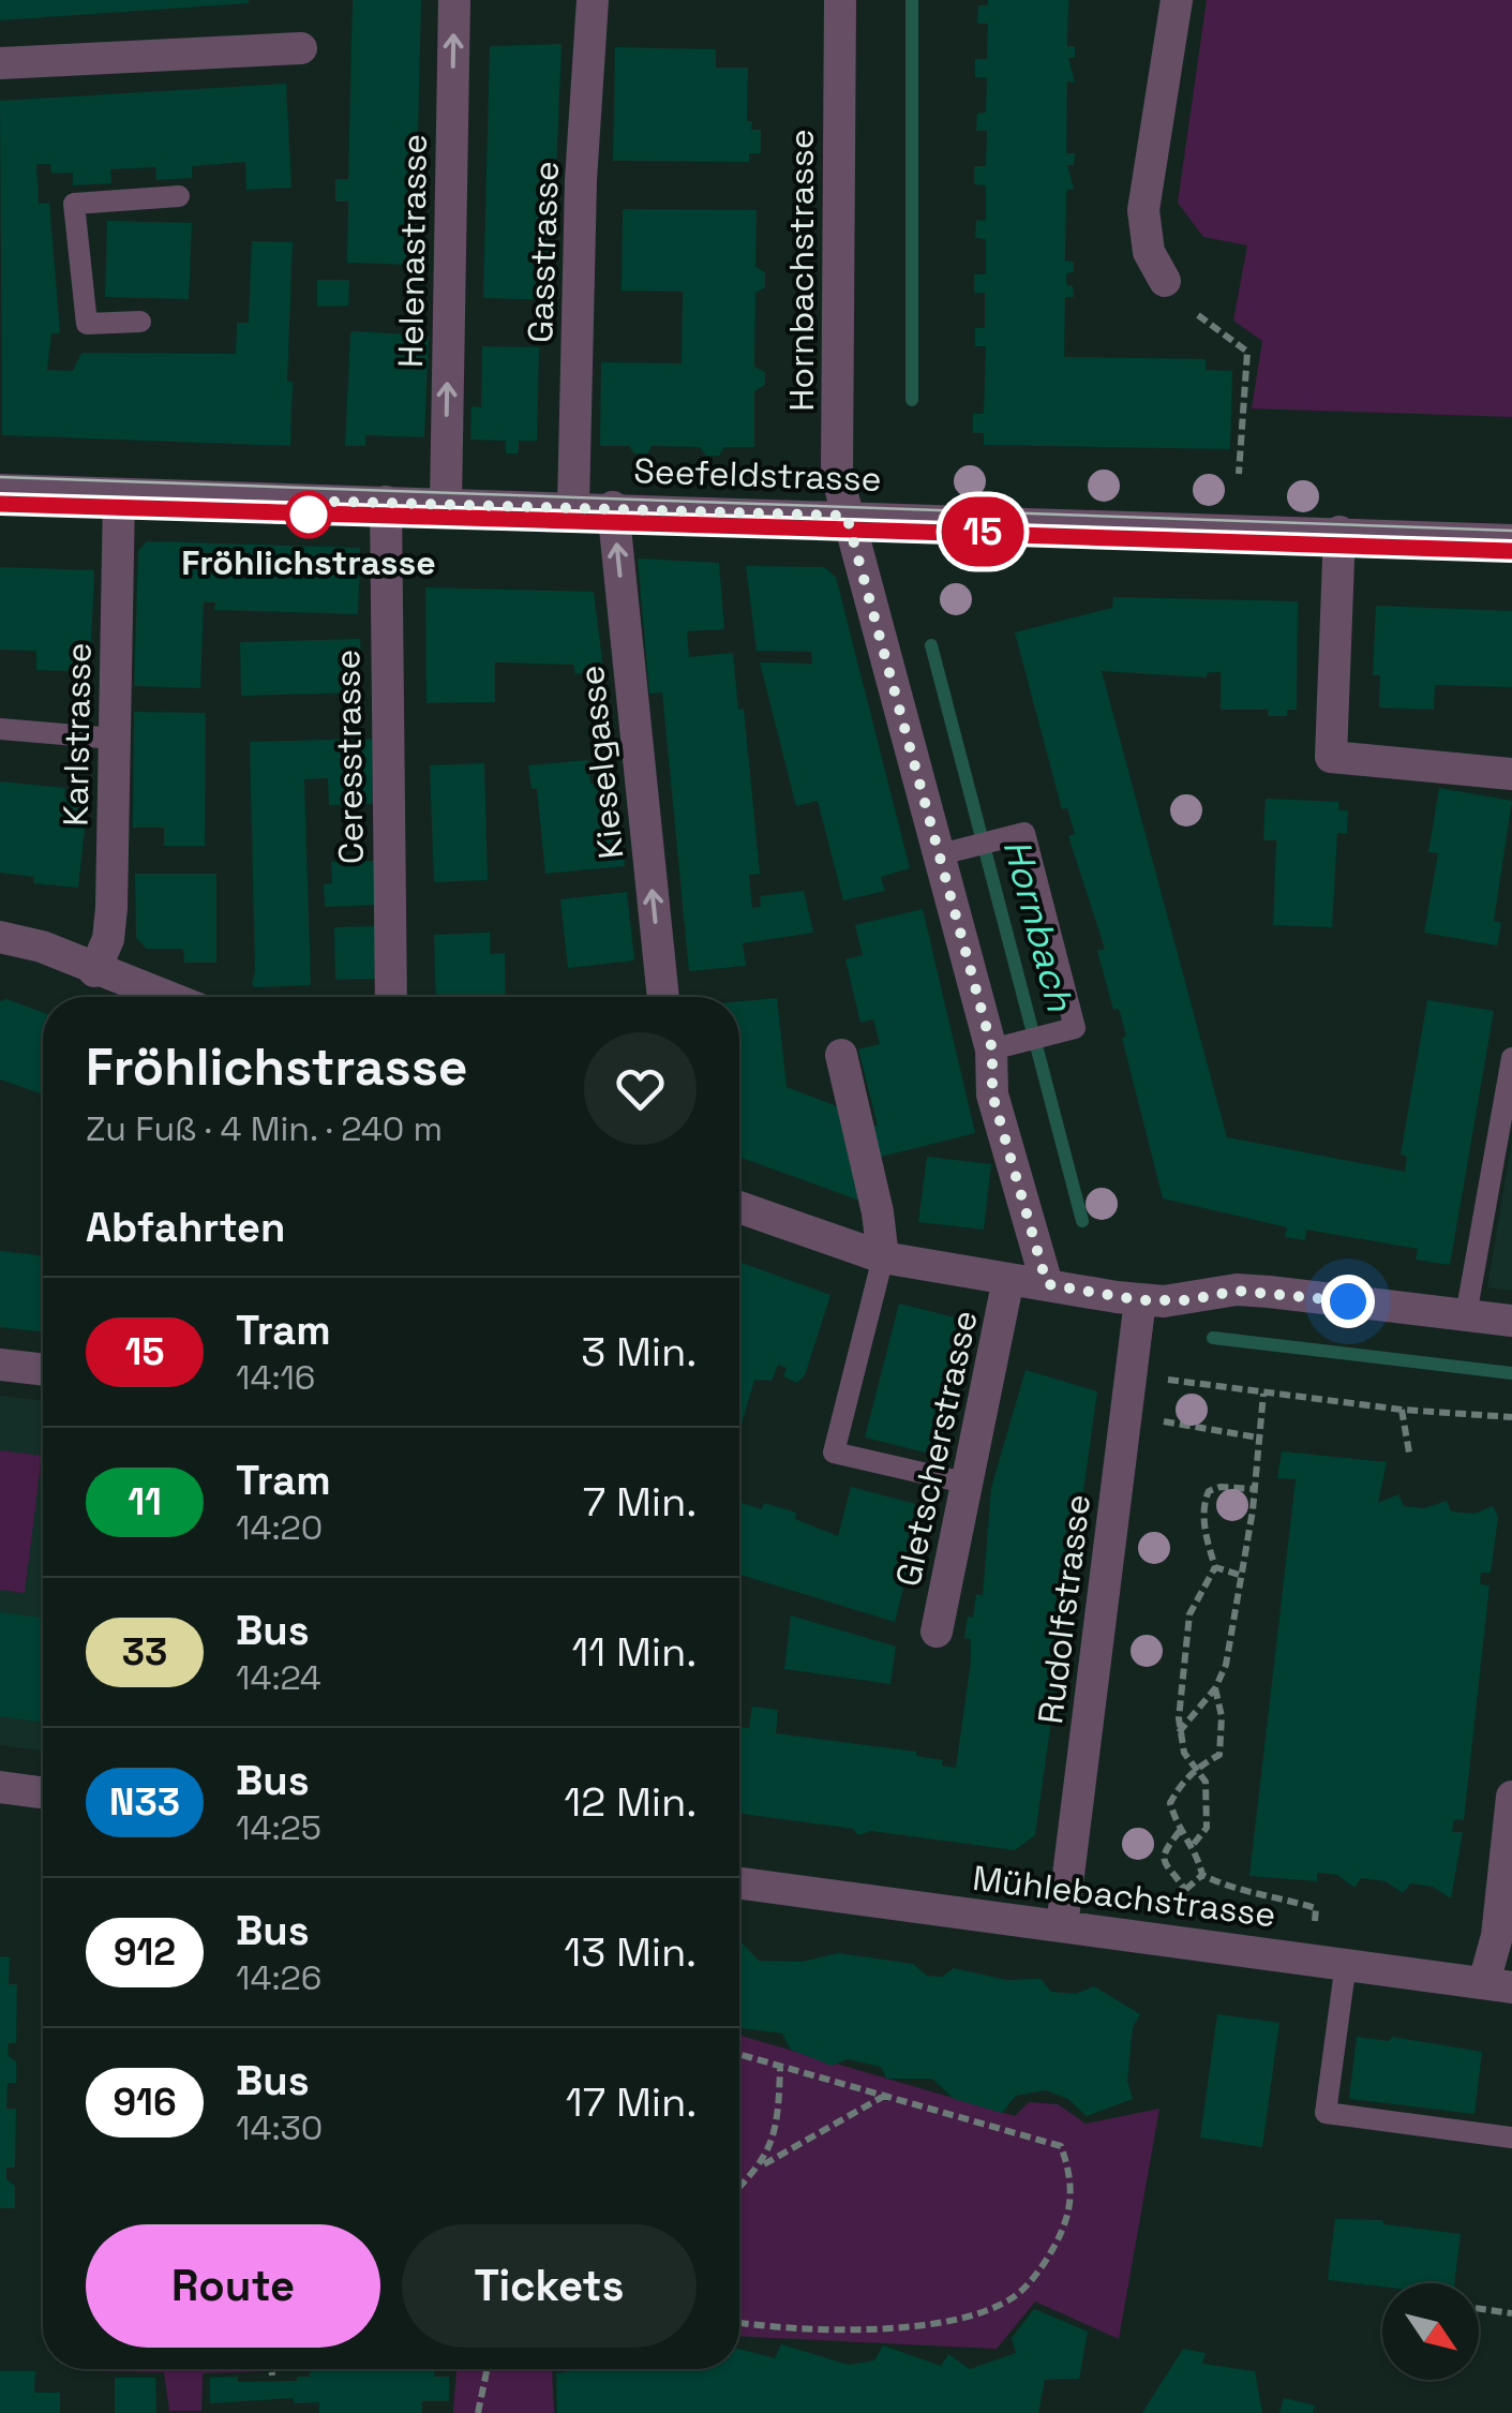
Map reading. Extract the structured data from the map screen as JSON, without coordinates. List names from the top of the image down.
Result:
{
  "streets": {
    "street": [
      "Helenastrasse",
      "Gasstrasse",
      "Hornbachstrasse",
      "Seefeldstrasse",
      "Karlstrasse",
      "Ceresstrasse",
      "Kieselgasse",
      "Gletscherstrasse",
      "Rudolfstrasse",
      "Mühlebachstrasse"
    ]
  },
  "crossings": [
    ["Helenastrasse", "Seefeldstrasse"],
    ["Gasstrasse", "Seefeldstrasse"],
    ["Hornbachstrasse", "Seefeldstrasse"],
    ["Seefeldstrasse", "Karlstrasse"],
    ["Seefeldstrasse", "Ceresstrasse"],
    ["Seefeldstrasse", "Kieselgasse"],
    ["Rudolfstrasse", "Mühlebachstrasse"]
  ],
  "one_way": ["Helenastrasse", "Kieselgasse"],
  "water": ["Hornbach"],
  "places": ["Fröhlichstrasse"],
  "lines": ["tram line 15"],
  "north": "bottom right",
  "page": {
    "on_map": "15",
    "heading": [
      ["Fröhlichstrasse", "Zu Fuß · 4 Min. · 240 m"],
      "Abfahrten"
    ],
    "list": [
      {
        "mark": "15",
        "name": "Tram",
        "note": "14:16",
        "value": "3 Min."
      },
      {
        "mark": "11",
        "name": "Tram",
        "note": "14:20",
        "value": "7 Min."
      },
      {
        "mark": "33",
        "name": "Bus",
        "note": "14:24",
        "value": "11 Min."
      },
      {
        "mark": "N33",
        "name": "Bus",
        "note": "14:25",
        "value": "12 Min."
      },
      {
        "mark": "912",
        "name": "Bus",
        "note": "14:26",
        "value": "13 Min."
      },
      {
        "mark": "916",
        "name": "Bus",
        "note": "14:30",
        "value": "17 Min."
      }
    ],
    "buttons": ["Route", "Tickets"]
  }
}
